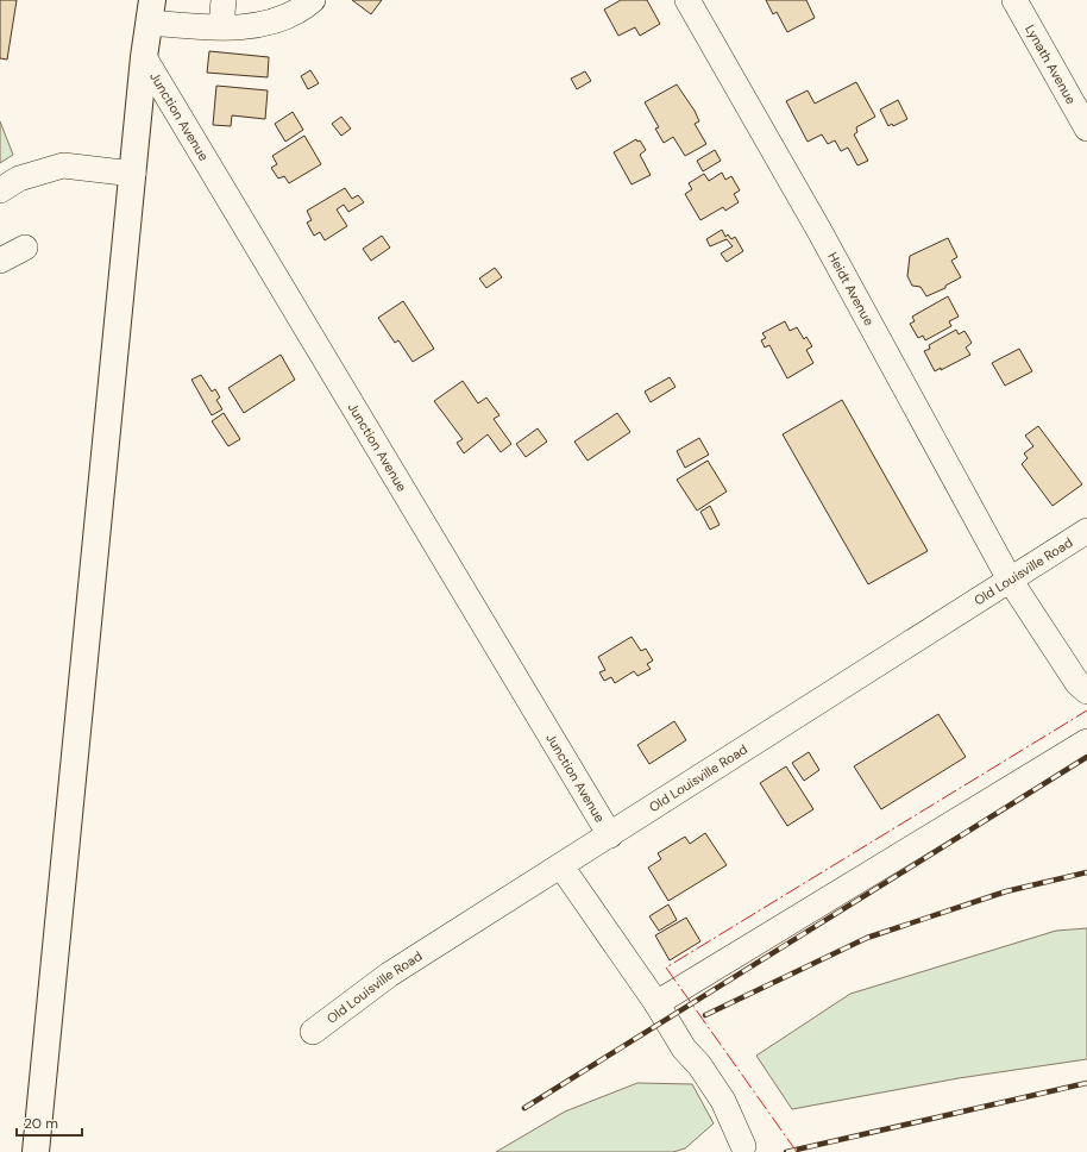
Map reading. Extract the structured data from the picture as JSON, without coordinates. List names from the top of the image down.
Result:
{
  "streets": {
    "street": [
      "Lynath Avenue",
      "Junction Avenue",
      "Heidt Avenue",
      "Old Louisville Road"
    ]
  },
  "crossings": [
    ["Junction Avenue", "Old Louisville Road"],
    ["Heidt Avenue", "Old Louisville Road"]
  ],
  "scale_bar": "20 m"
}
